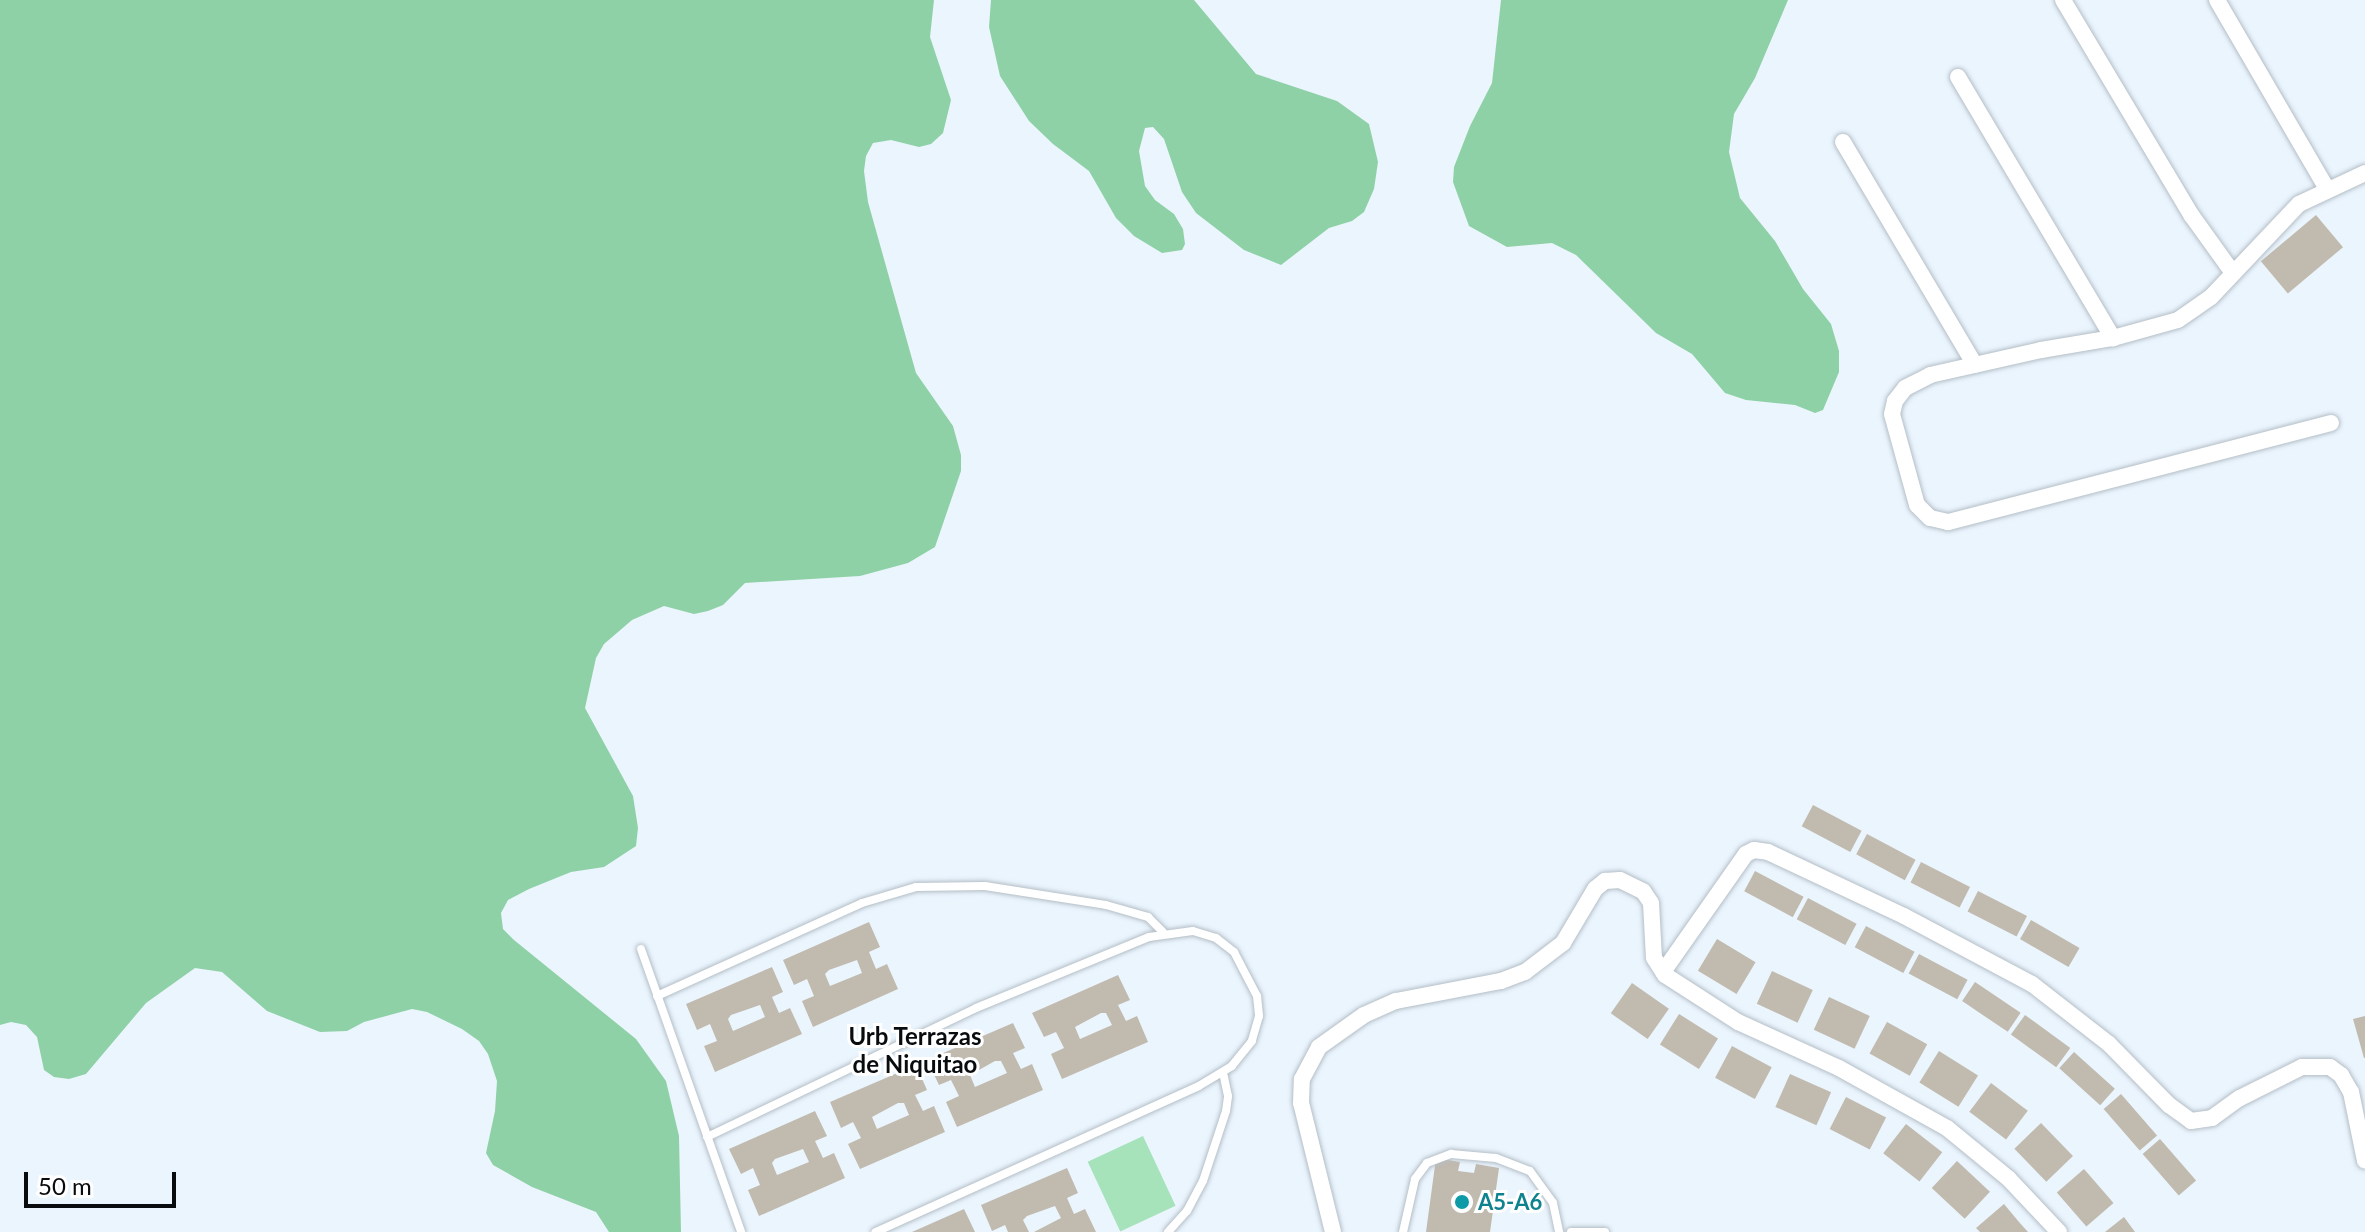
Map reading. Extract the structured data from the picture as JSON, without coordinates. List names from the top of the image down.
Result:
{
  "districts": ["Urb Terrazas de Niquitao"],
  "places": ["A5-A6"],
  "scale_bar": "50 m"
}
